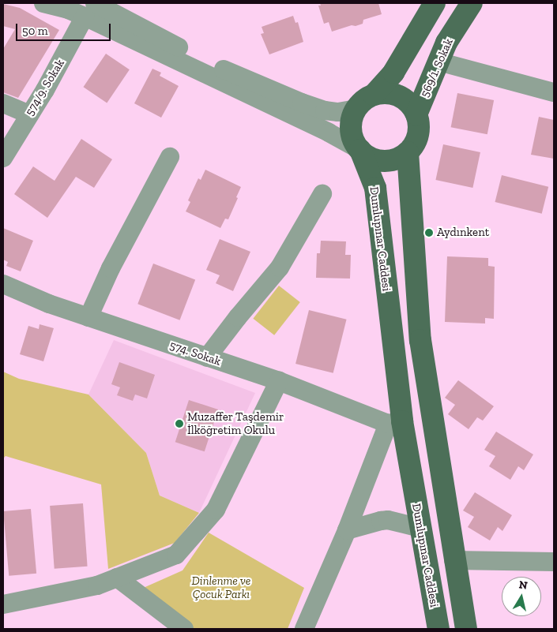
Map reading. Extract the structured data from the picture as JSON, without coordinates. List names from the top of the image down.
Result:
{
  "streets": {
    "main road": ["569/1. Sokak", "Dumlupınar Caddesi"],
    "street": ["574/9. Sokak", "574. Sokak"]
  },
  "crossings": [
    ["569/1. Sokak", "Dumlupınar Caddesi"],
    ["Dumlupınar Caddesi", "574. Sokak"]
  ],
  "parks": ["Dinlenme ve Çocuk Parkı"],
  "places": ["Aydınkent", "Muzaffer Taşdemir İlköğretim Okulu"],
  "scale_bar": "50 m",
  "north": "top"
}
